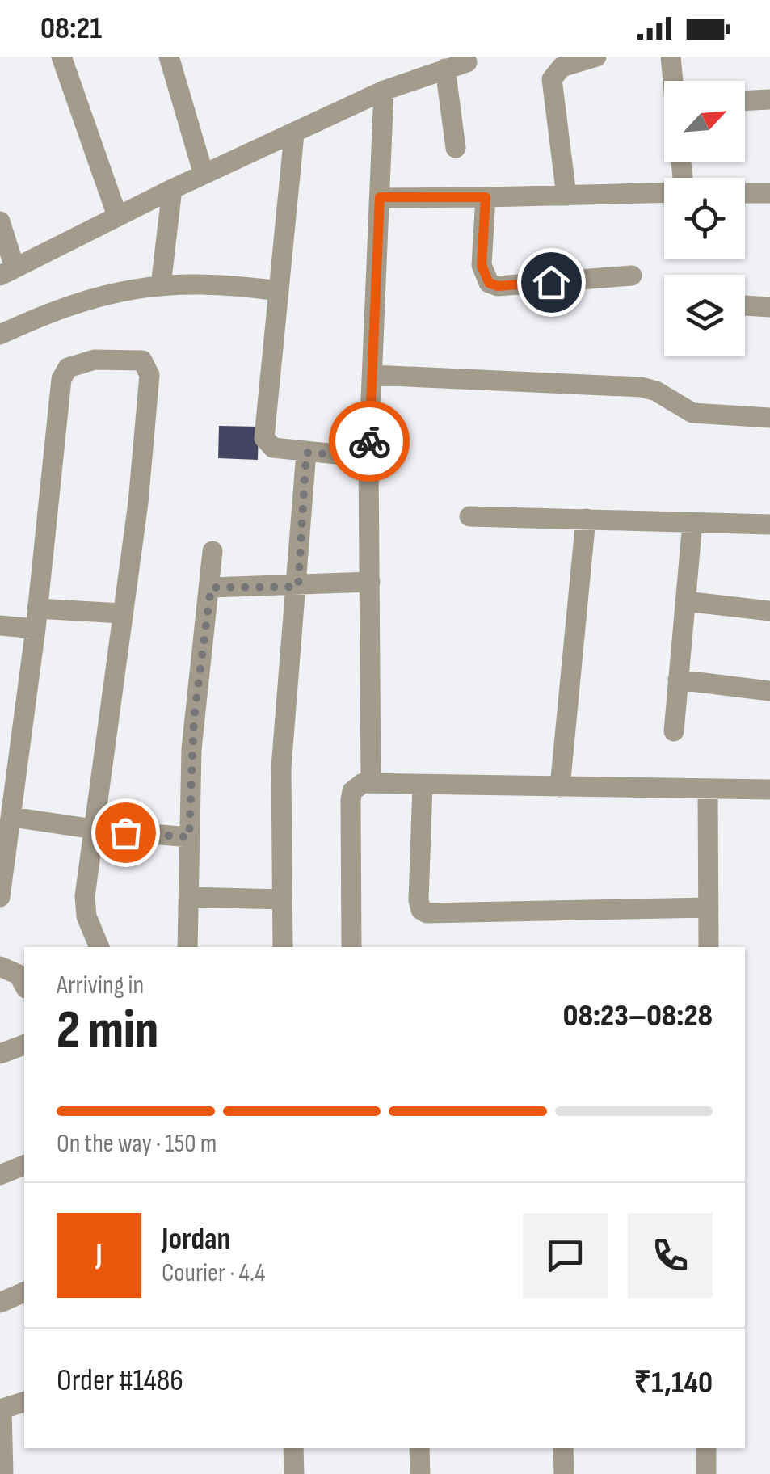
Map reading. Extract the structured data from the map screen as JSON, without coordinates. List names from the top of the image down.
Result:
{
  "north": "top right",
  "page": {
    "status": "08:21",
    "heading": ["2 min", "Arriving in", "08:23–08:28"],
    "panel": [
      "Jordan",
      "Courier · 4.4",
      "Order #1486",
      "₹1,140"
    ],
    "bar": "On the way · 150 m",
    "round": "J"
  }
}
